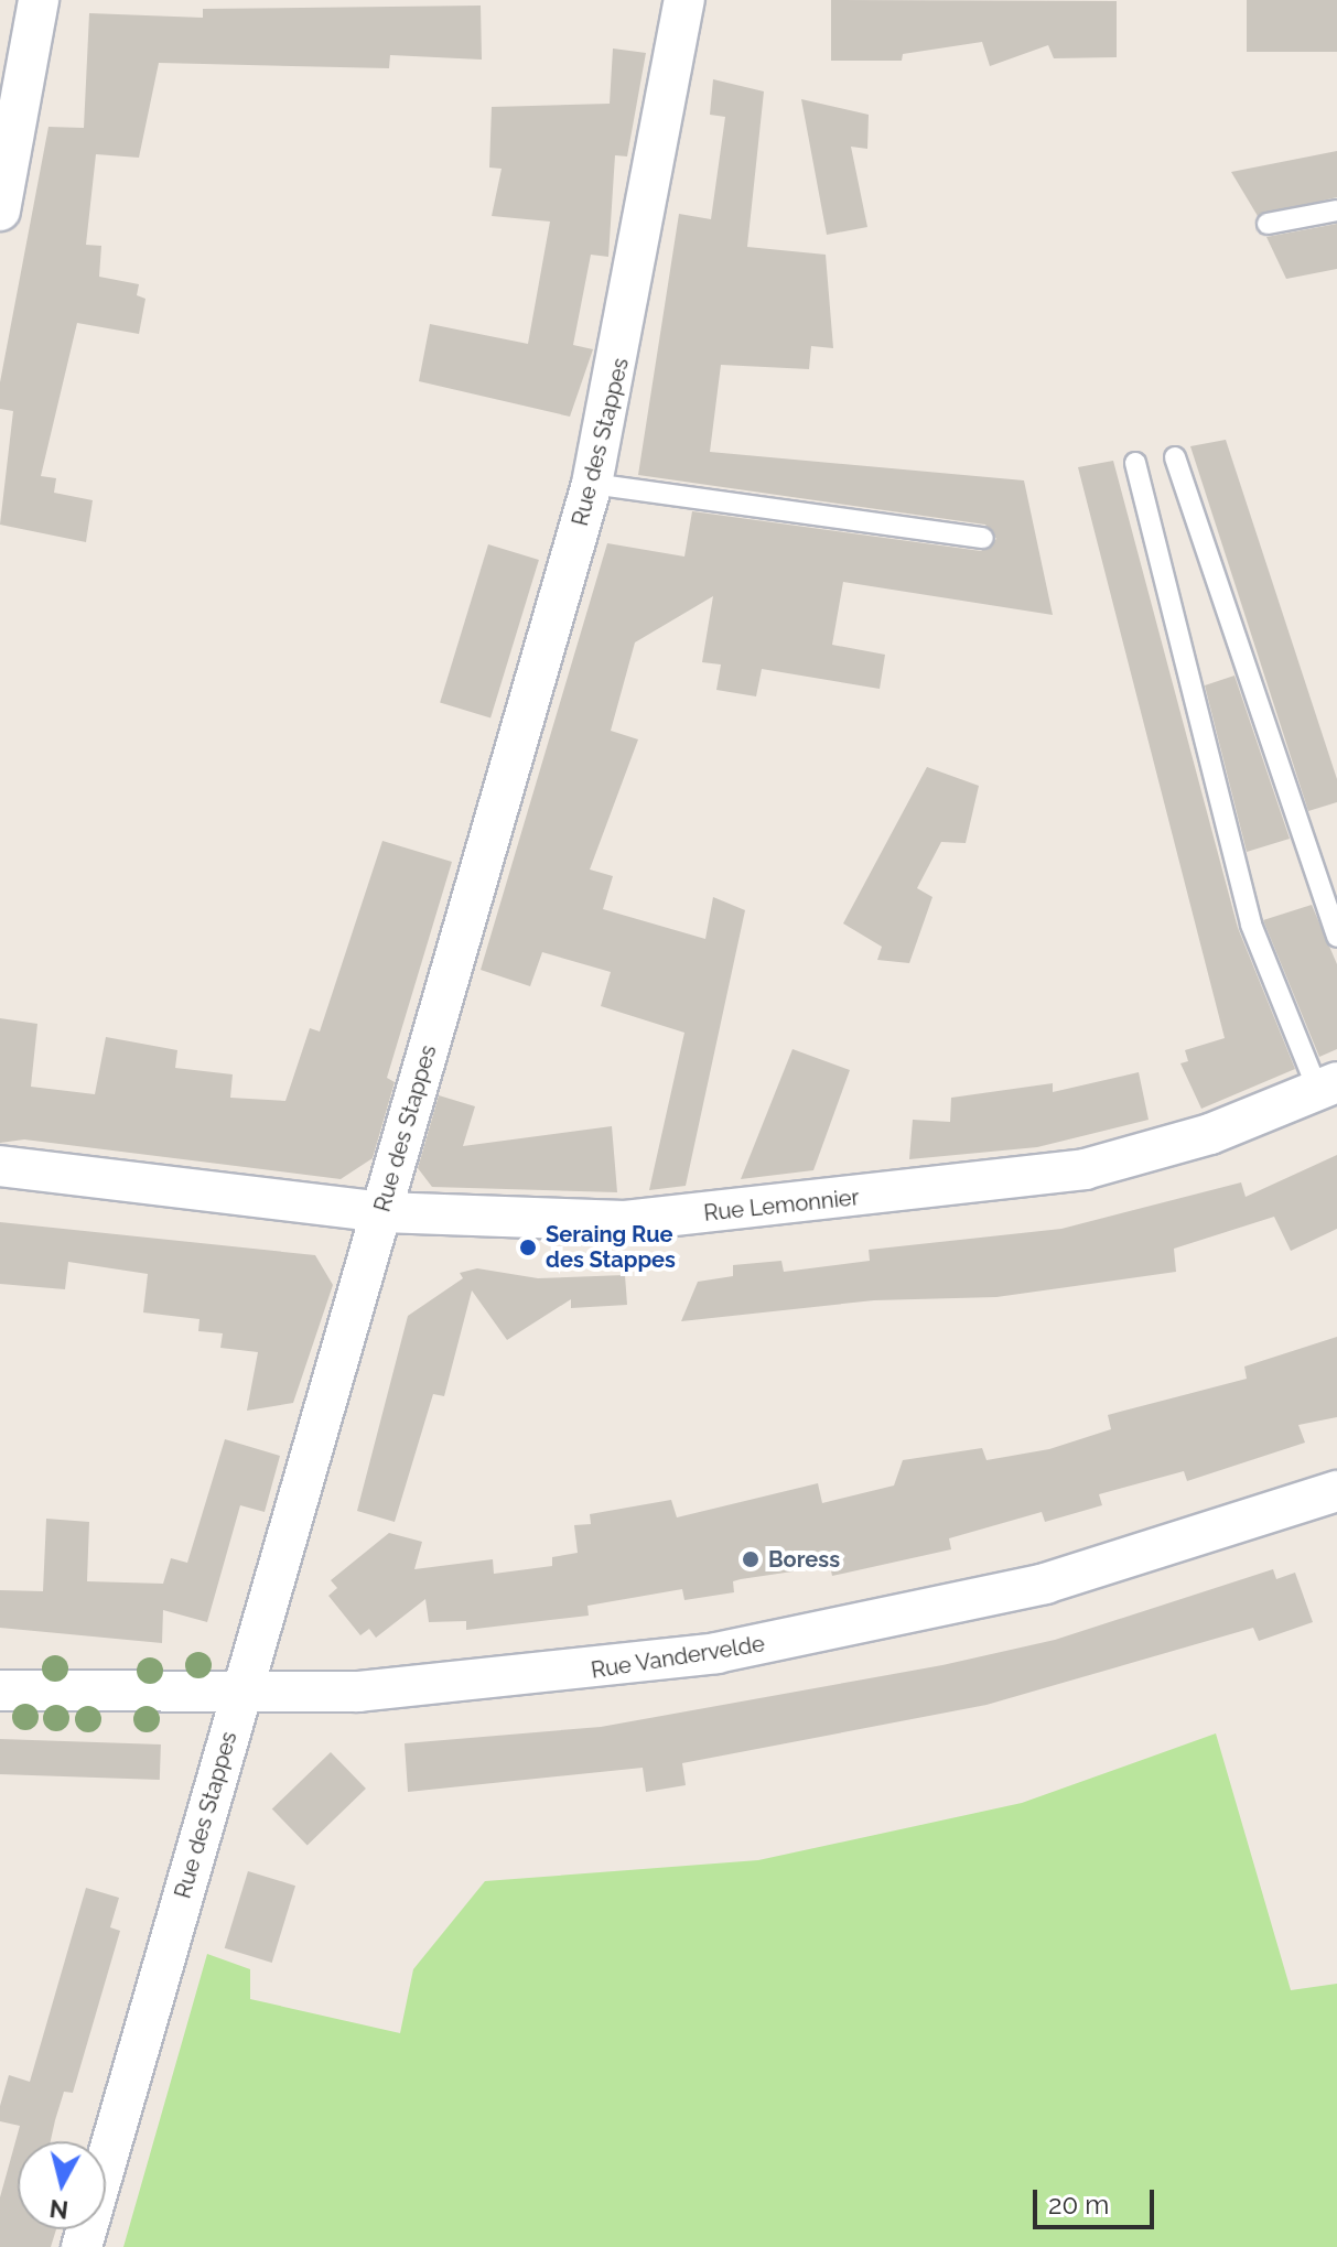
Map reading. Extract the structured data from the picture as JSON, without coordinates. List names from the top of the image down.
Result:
{
  "streets": {
    "street": ["Rue des Stappes", "Rue Lemonnier", "Rue Vandervelde"]
  },
  "crossings": [
    ["Rue des Stappes", "Rue Lemonnier"],
    ["Rue des Stappes", "Rue Vandervelde"]
  ],
  "places": ["Seraing Rue des Stappes", "Boress"],
  "scale_bar": "20 m",
  "north": "bottom"
}
